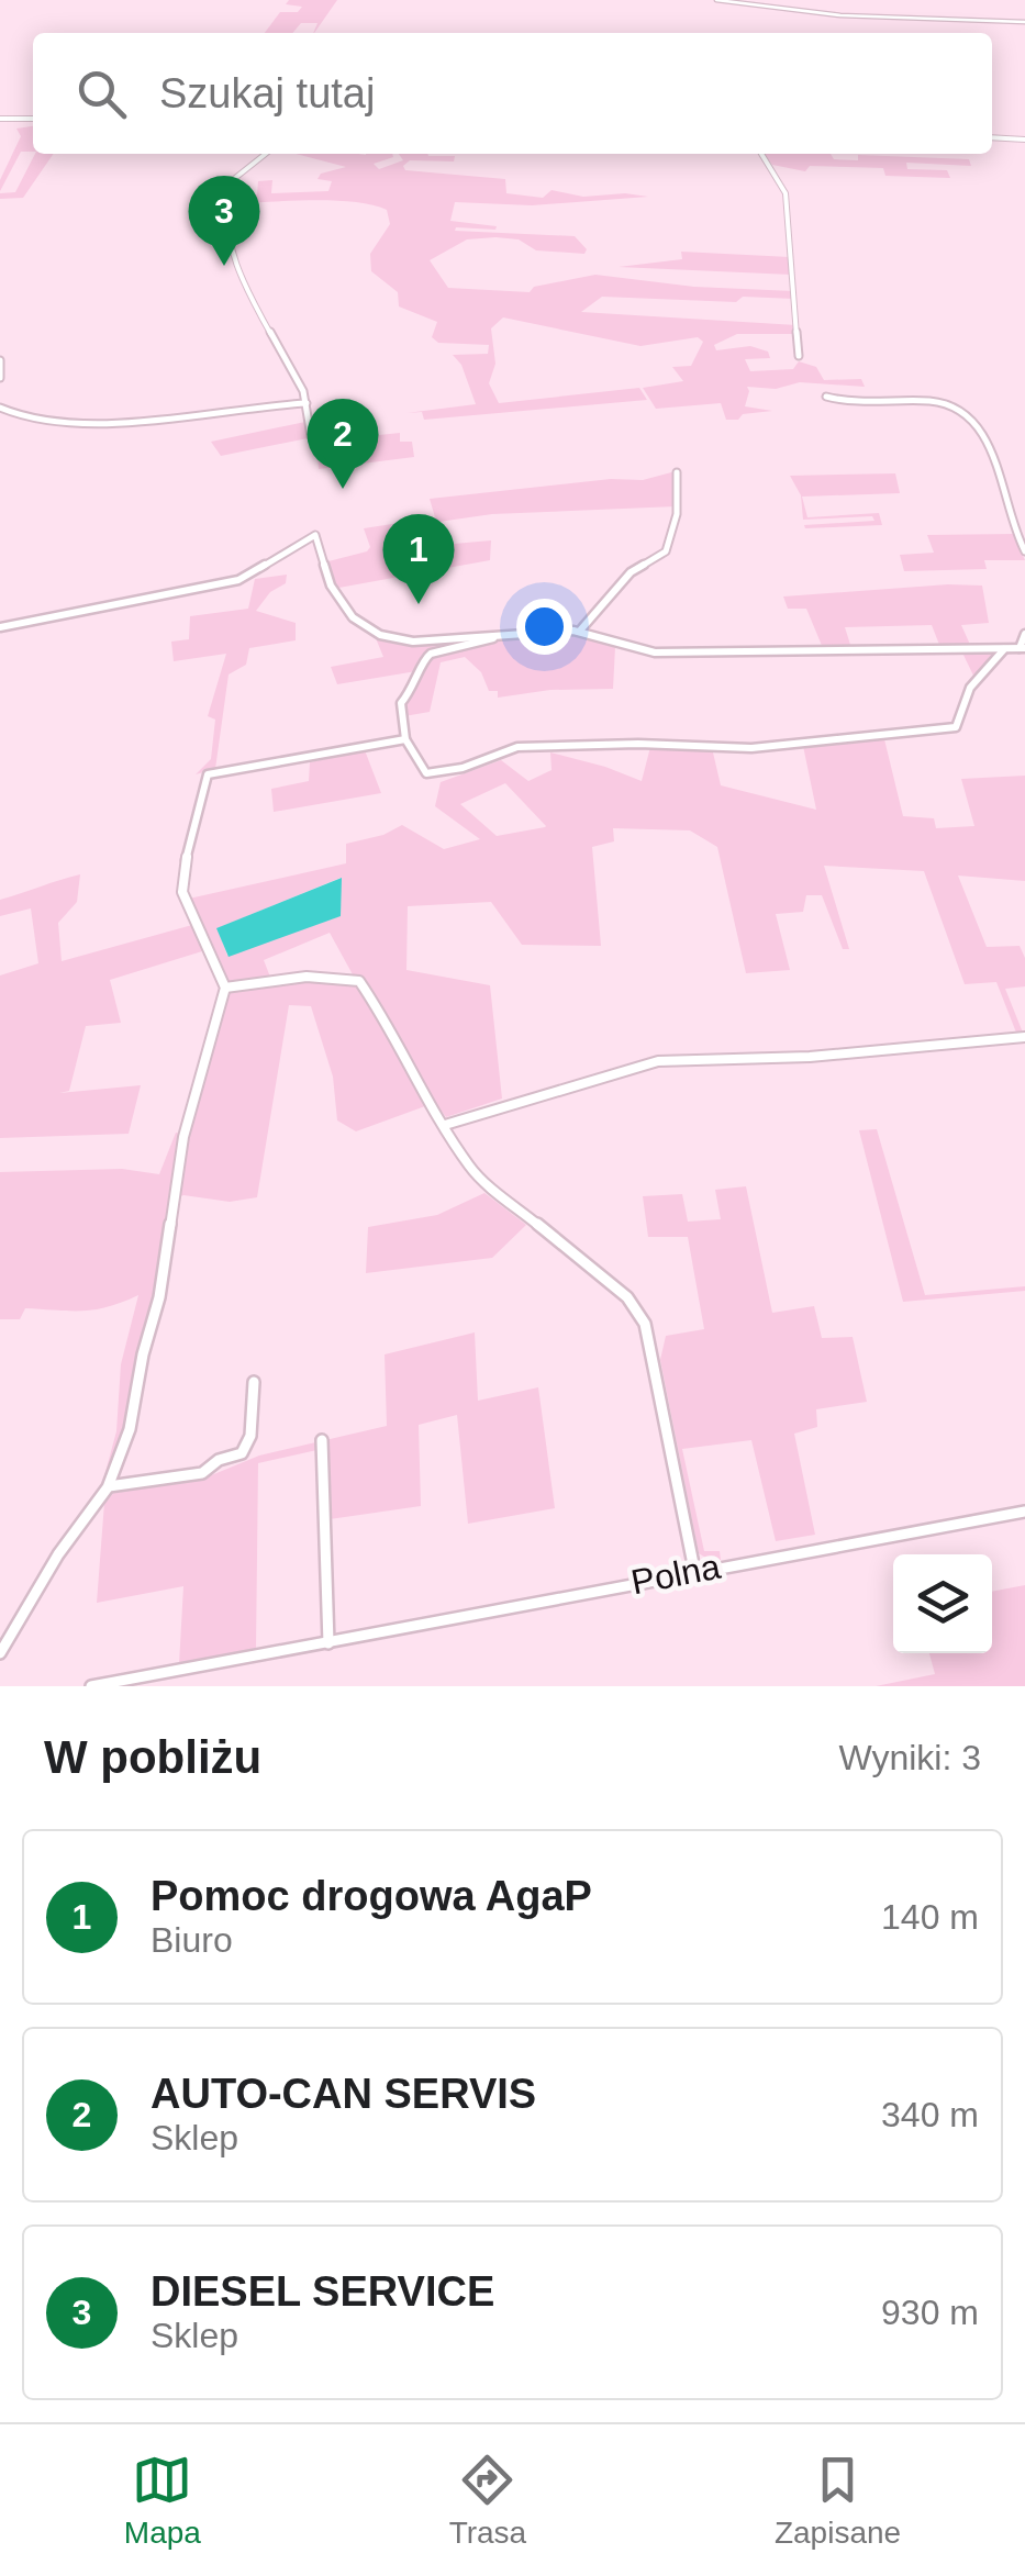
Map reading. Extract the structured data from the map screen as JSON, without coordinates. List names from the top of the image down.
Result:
{
  "streets": {
    "street": ["Polna"]
  },
  "page": {
    "search": "Szukaj tutaj",
    "pins": ["3", "2", "1"],
    "heading": ["W pobliżu", "Wyniki: 3"],
    "list": [
      {
        "mark": "1",
        "name": "Pomoc drogowa AgaP",
        "note": "Biuro",
        "value": "140 m"
      },
      {
        "mark": "2",
        "name": "AUTO-CAN SERVIS",
        "note": "Sklep",
        "value": "340 m"
      },
      {
        "mark": "3",
        "name": "DIESEL SERVICE",
        "note": "Sklep",
        "value": "930 m"
      }
    ],
    "nav": ["Mapa", "Trasa", "Zapisane"]
  }
}
